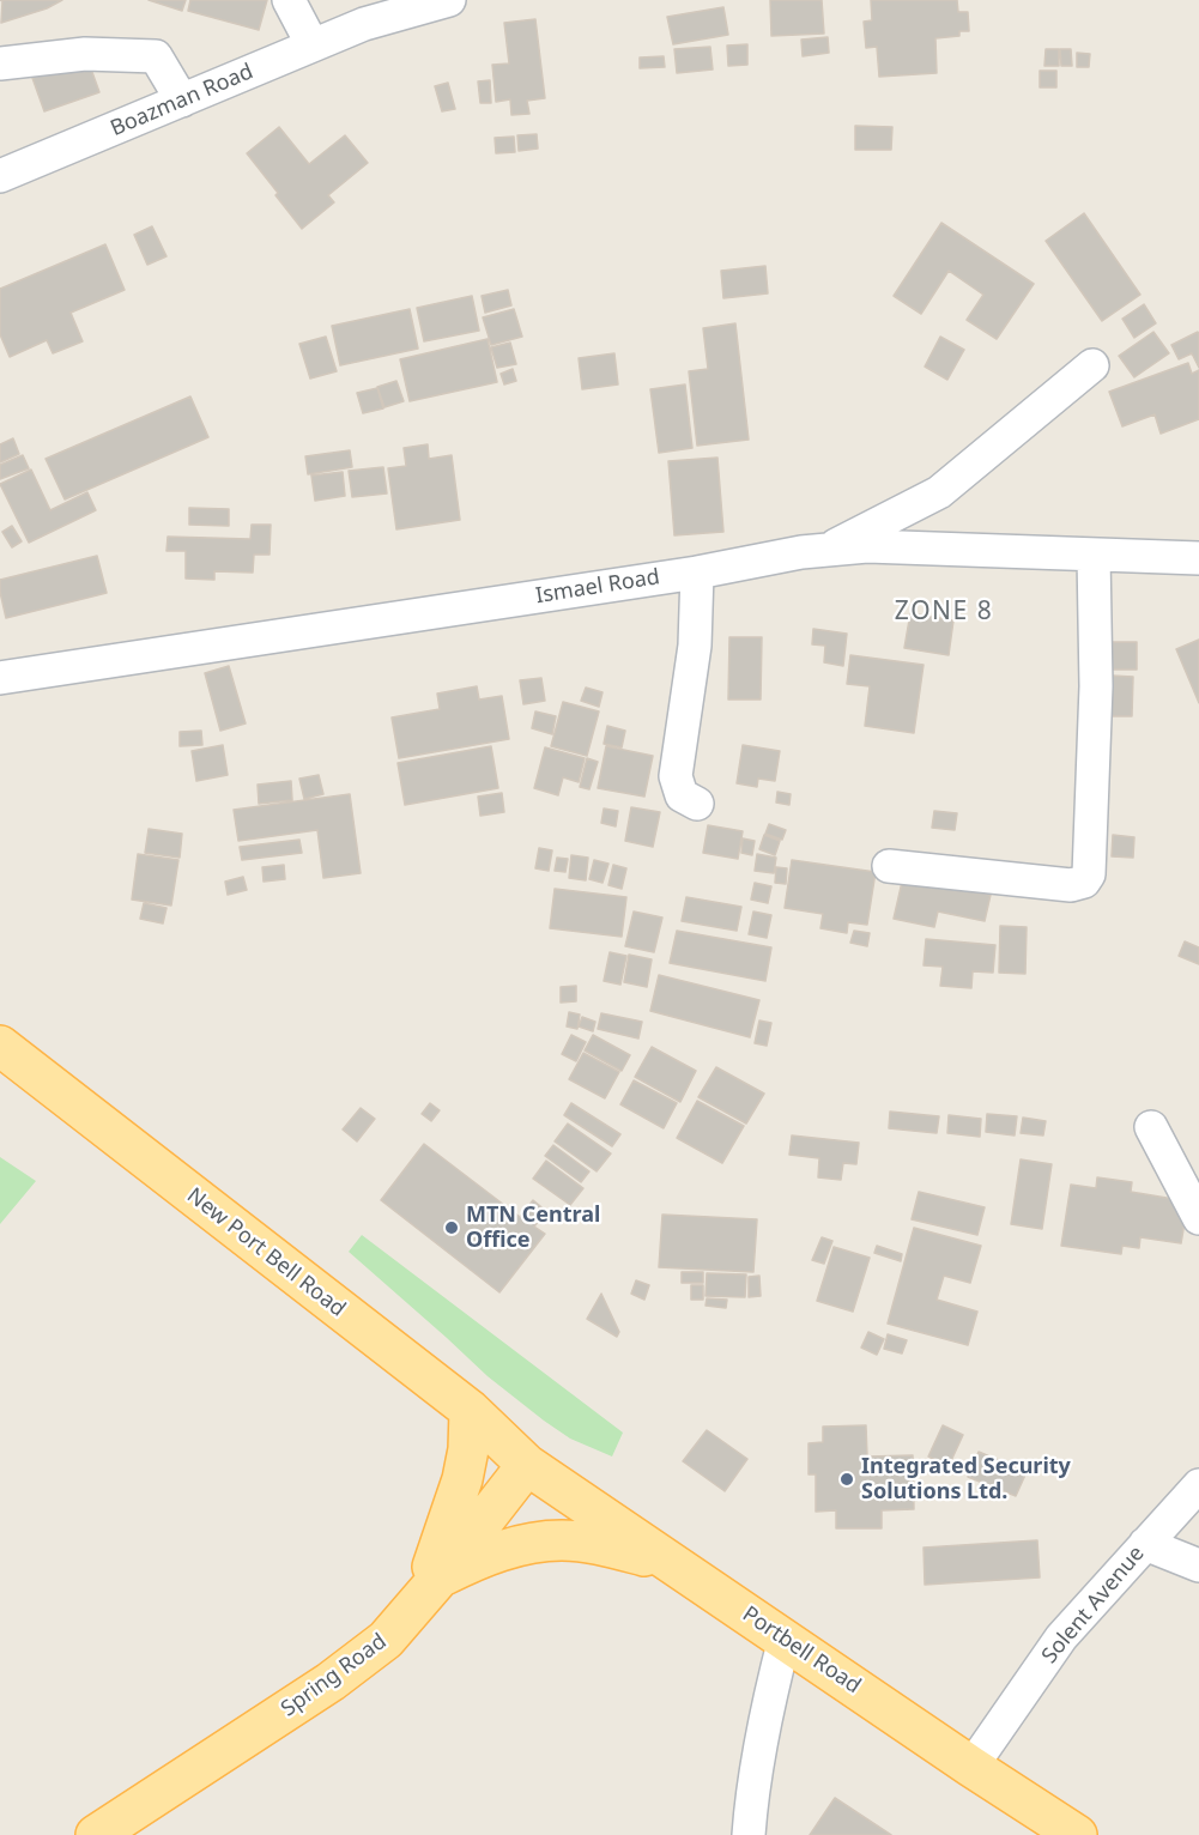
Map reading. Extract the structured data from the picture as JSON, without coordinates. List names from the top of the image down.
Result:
{
  "streets": {
    "main road": ["New Port Bell Road", "Portbell Road", "Spring Road"],
    "street": ["Boazman Road", "Ismael Road", "Solent Avenue"]
  },
  "crossings": [
    ["New Port Bell Road", "Portbell Road"],
    ["New Port Bell Road", "Spring Road"],
    ["Solent Avenue", "Portbell Road"],
    ["Portbell Road", "Spring Road"]
  ],
  "districts": ["ZONE 8"],
  "places": ["MTN Central Office", "Integrated Security Solutions Ltd."]
}
